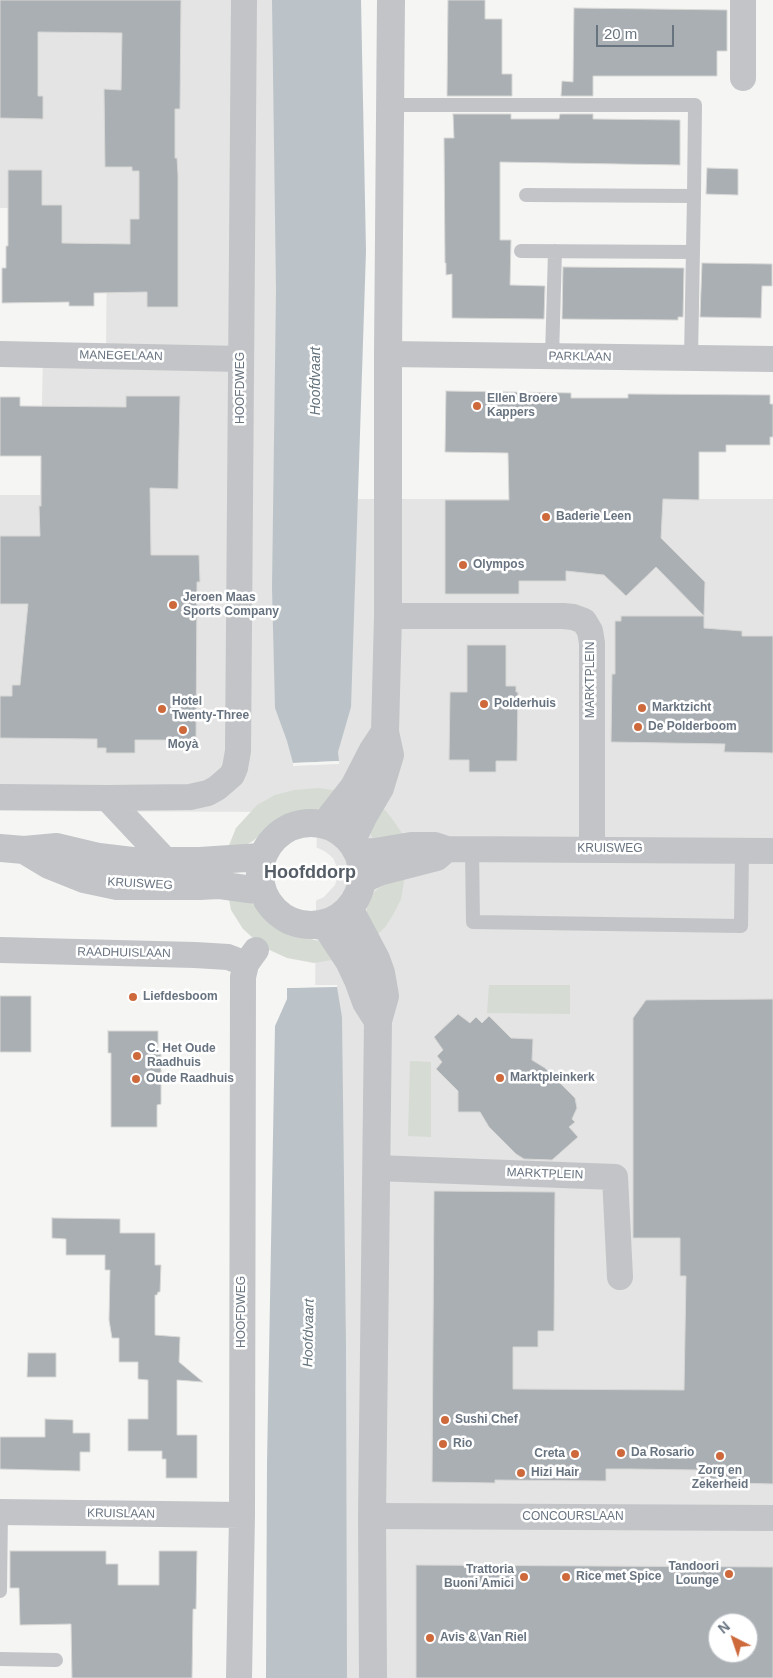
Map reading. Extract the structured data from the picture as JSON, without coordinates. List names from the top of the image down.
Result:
{
  "streets": {
    "street": [
      "MANEGELAAN",
      "PARKLAAN",
      "HOOFDWEG",
      "MARKTPLEIN",
      "KRUISWEG",
      "RAADHUISLAAN",
      "KRUISLAAN",
      "CONCOURSLAAN"
    ]
  },
  "crossings": [
    ["MANEGELAAN", "HOOFDWEG"],
    ["HOOFDWEG", "RAADHUISLAAN"],
    ["HOOFDWEG", "KRUISLAAN"],
    ["MARKTPLEIN", "KRUISWEG"]
  ],
  "districts": ["Hoofddorp"],
  "water": ["Hoofdvaart"],
  "places": [
    "Ellen Broere Kappers",
    "Baderie Leen",
    "Olympos",
    "Jeroen Maas Sports Company",
    "Polderhuis",
    "Marktzicht",
    "Hotel Twenty-Three",
    "De Polderboom",
    "Moyà",
    "Liefdesboom",
    "C. Het Oude Raadhuis",
    "Marktpleinkerk",
    "Oude Raadhuis",
    "Sushi Chef",
    "Rio",
    "Da Rosario",
    "Creta",
    "Zorg en Zekerheid",
    "Hizi Hair",
    "Tandoori Lounge",
    "Trattoria Buoni Amici",
    "Rice met Spice",
    "Avis & Van Riel"
  ],
  "scale_bar": "20 m",
  "north": "top left"
}
